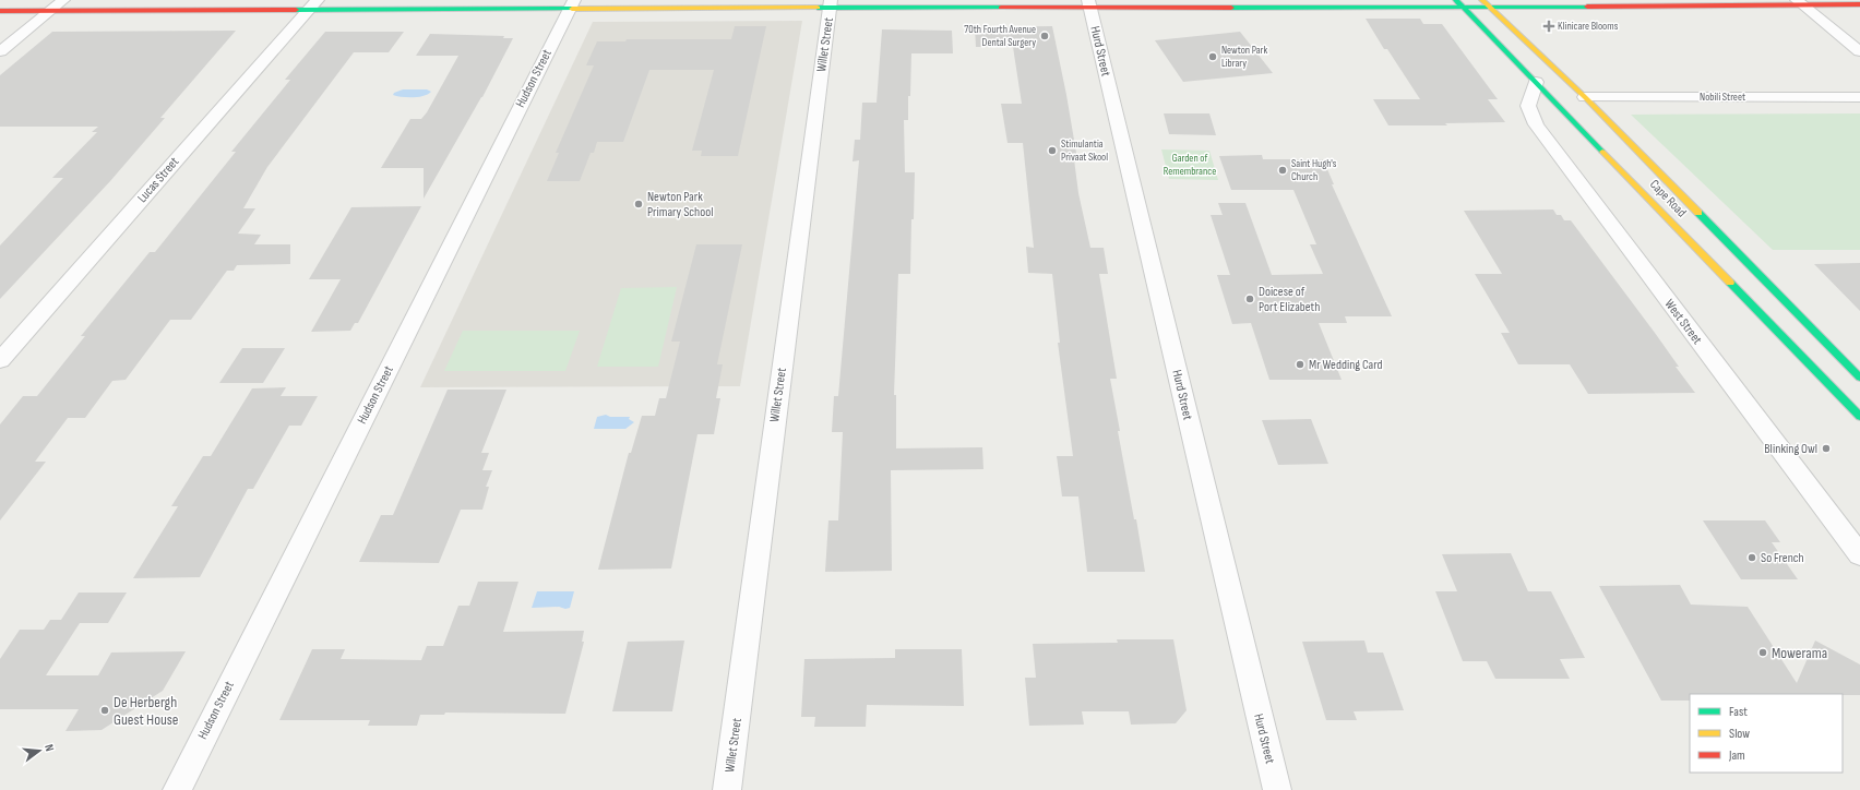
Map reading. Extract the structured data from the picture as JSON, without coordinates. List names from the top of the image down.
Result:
{
  "streets": {
    "street": [
      "Willet Street",
      "Hurd Street",
      "Hudson Street",
      "Nobili Street",
      "Lucas Street",
      "Cape Road",
      "West Street"
    ]
  },
  "crossings": [
    ["Nobili Street", "Cape Road"],
    ["Cape Road", "West Street"]
  ],
  "parks": ["Garden of Remembrance"],
  "places": {
    "health": ["Klinicare Blooms"],
    "other": [
      "70th Fourth Avenue Dental Surgery",
      "Newton Park Library",
      "Stimulantia Privaat Skool",
      "Saint Hugh's Church",
      "Newton Park Primary School",
      "Doicese of Port Elizabeth",
      "Mr Wedding Card",
      "Blinking Owl",
      "So French",
      "Mowerama",
      "De Herbergh Guest House"
    ]
  },
  "legend": ["Fast", "Slow", "Jam"],
  "north": "right"
}
